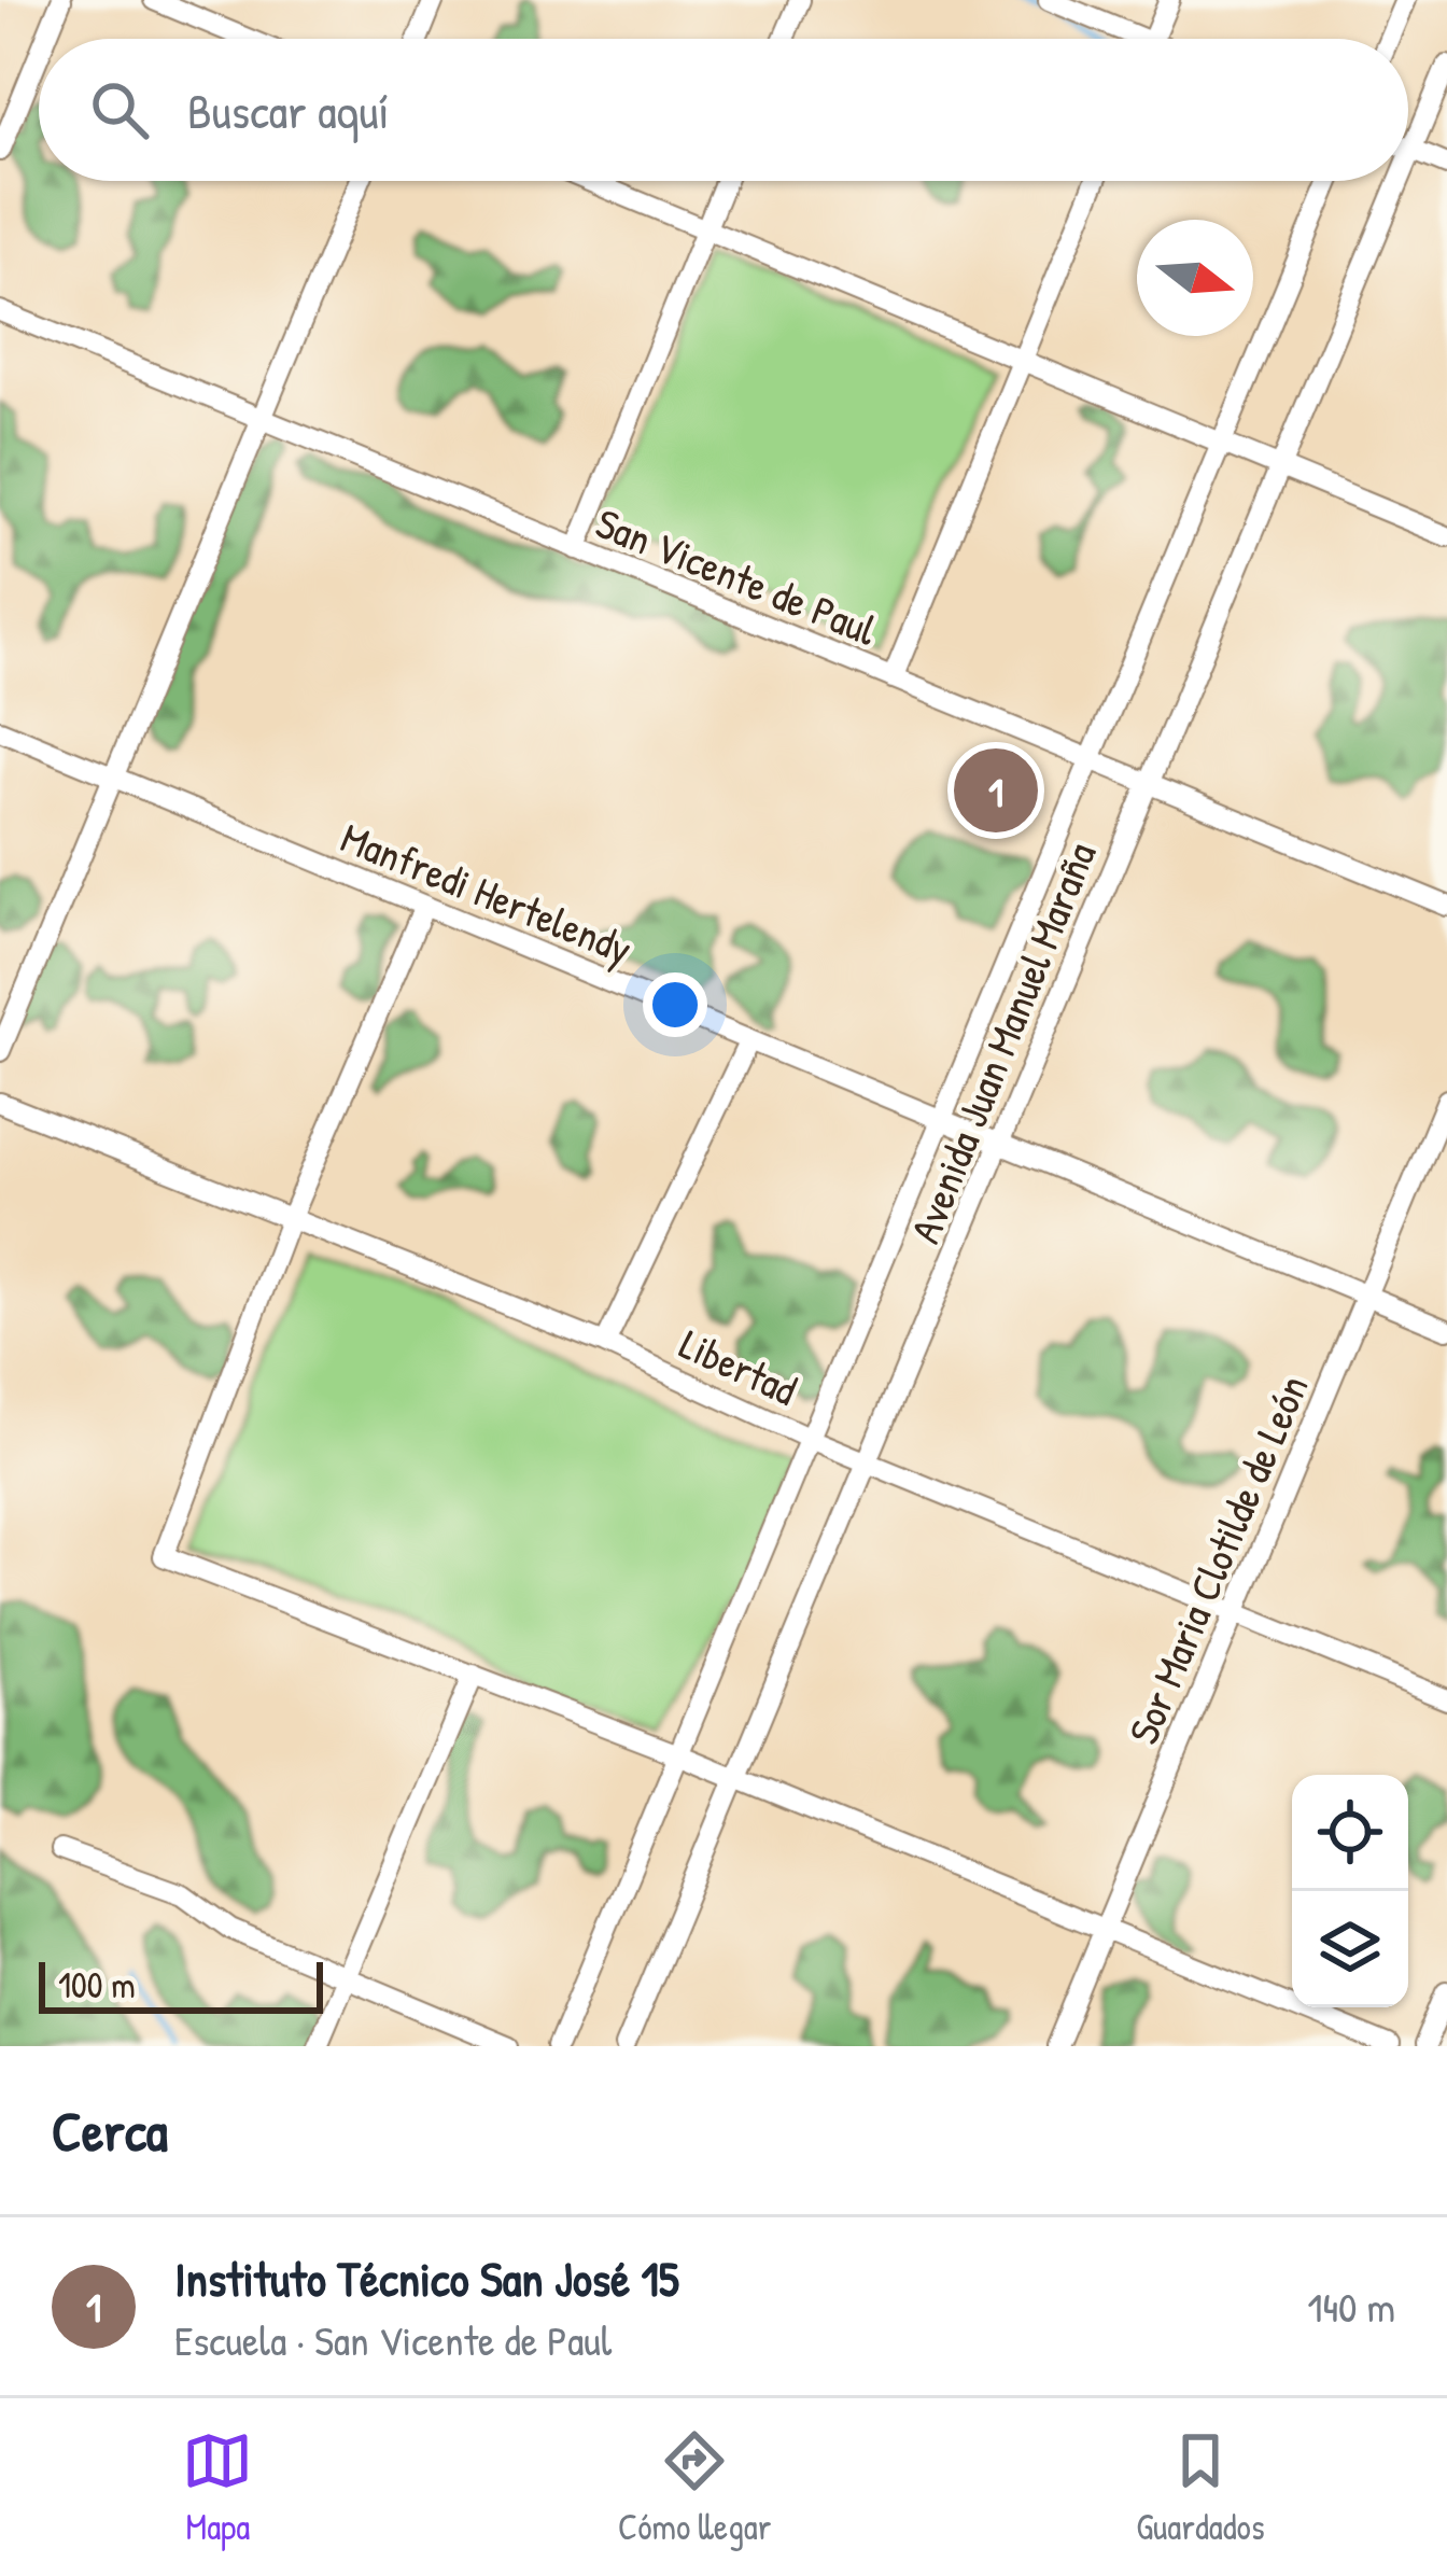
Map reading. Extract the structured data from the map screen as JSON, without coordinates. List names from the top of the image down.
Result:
{
  "streets": {
    "street": [
      "San Vicente de Paul",
      "Manfredi Hertelendy",
      "Avenida Juan Manuel Maraña",
      "Libertad",
      "Sor Maria Clotilde de León"
    ]
  },
  "crossings": [
    ["San Vicente de Paul", "Avenida Juan Manuel Maraña"],
    ["Manfredi Hertelendy", "Avenida Juan Manuel Maraña"],
    ["Manfredi Hertelendy", "Sor Maria Clotilde de León"],
    ["Avenida Juan Manuel Maraña", "Libertad"],
    ["Libertad", "Sor Maria Clotilde de León"]
  ],
  "scale_bar": "100 m",
  "north": "right",
  "page": {
    "search": "Buscar aquí",
    "pins": "1",
    "scale": "100 m",
    "heading": "Cerca",
    "list": [
      {
        "mark": "1",
        "name": "Instituto Técnico San José 15",
        "note": "Escuela · San Vicente de Paul",
        "value": "140 m"
      }
    ],
    "nav": ["Mapa", "Cómo llegar", "Guardados"]
  }
}
